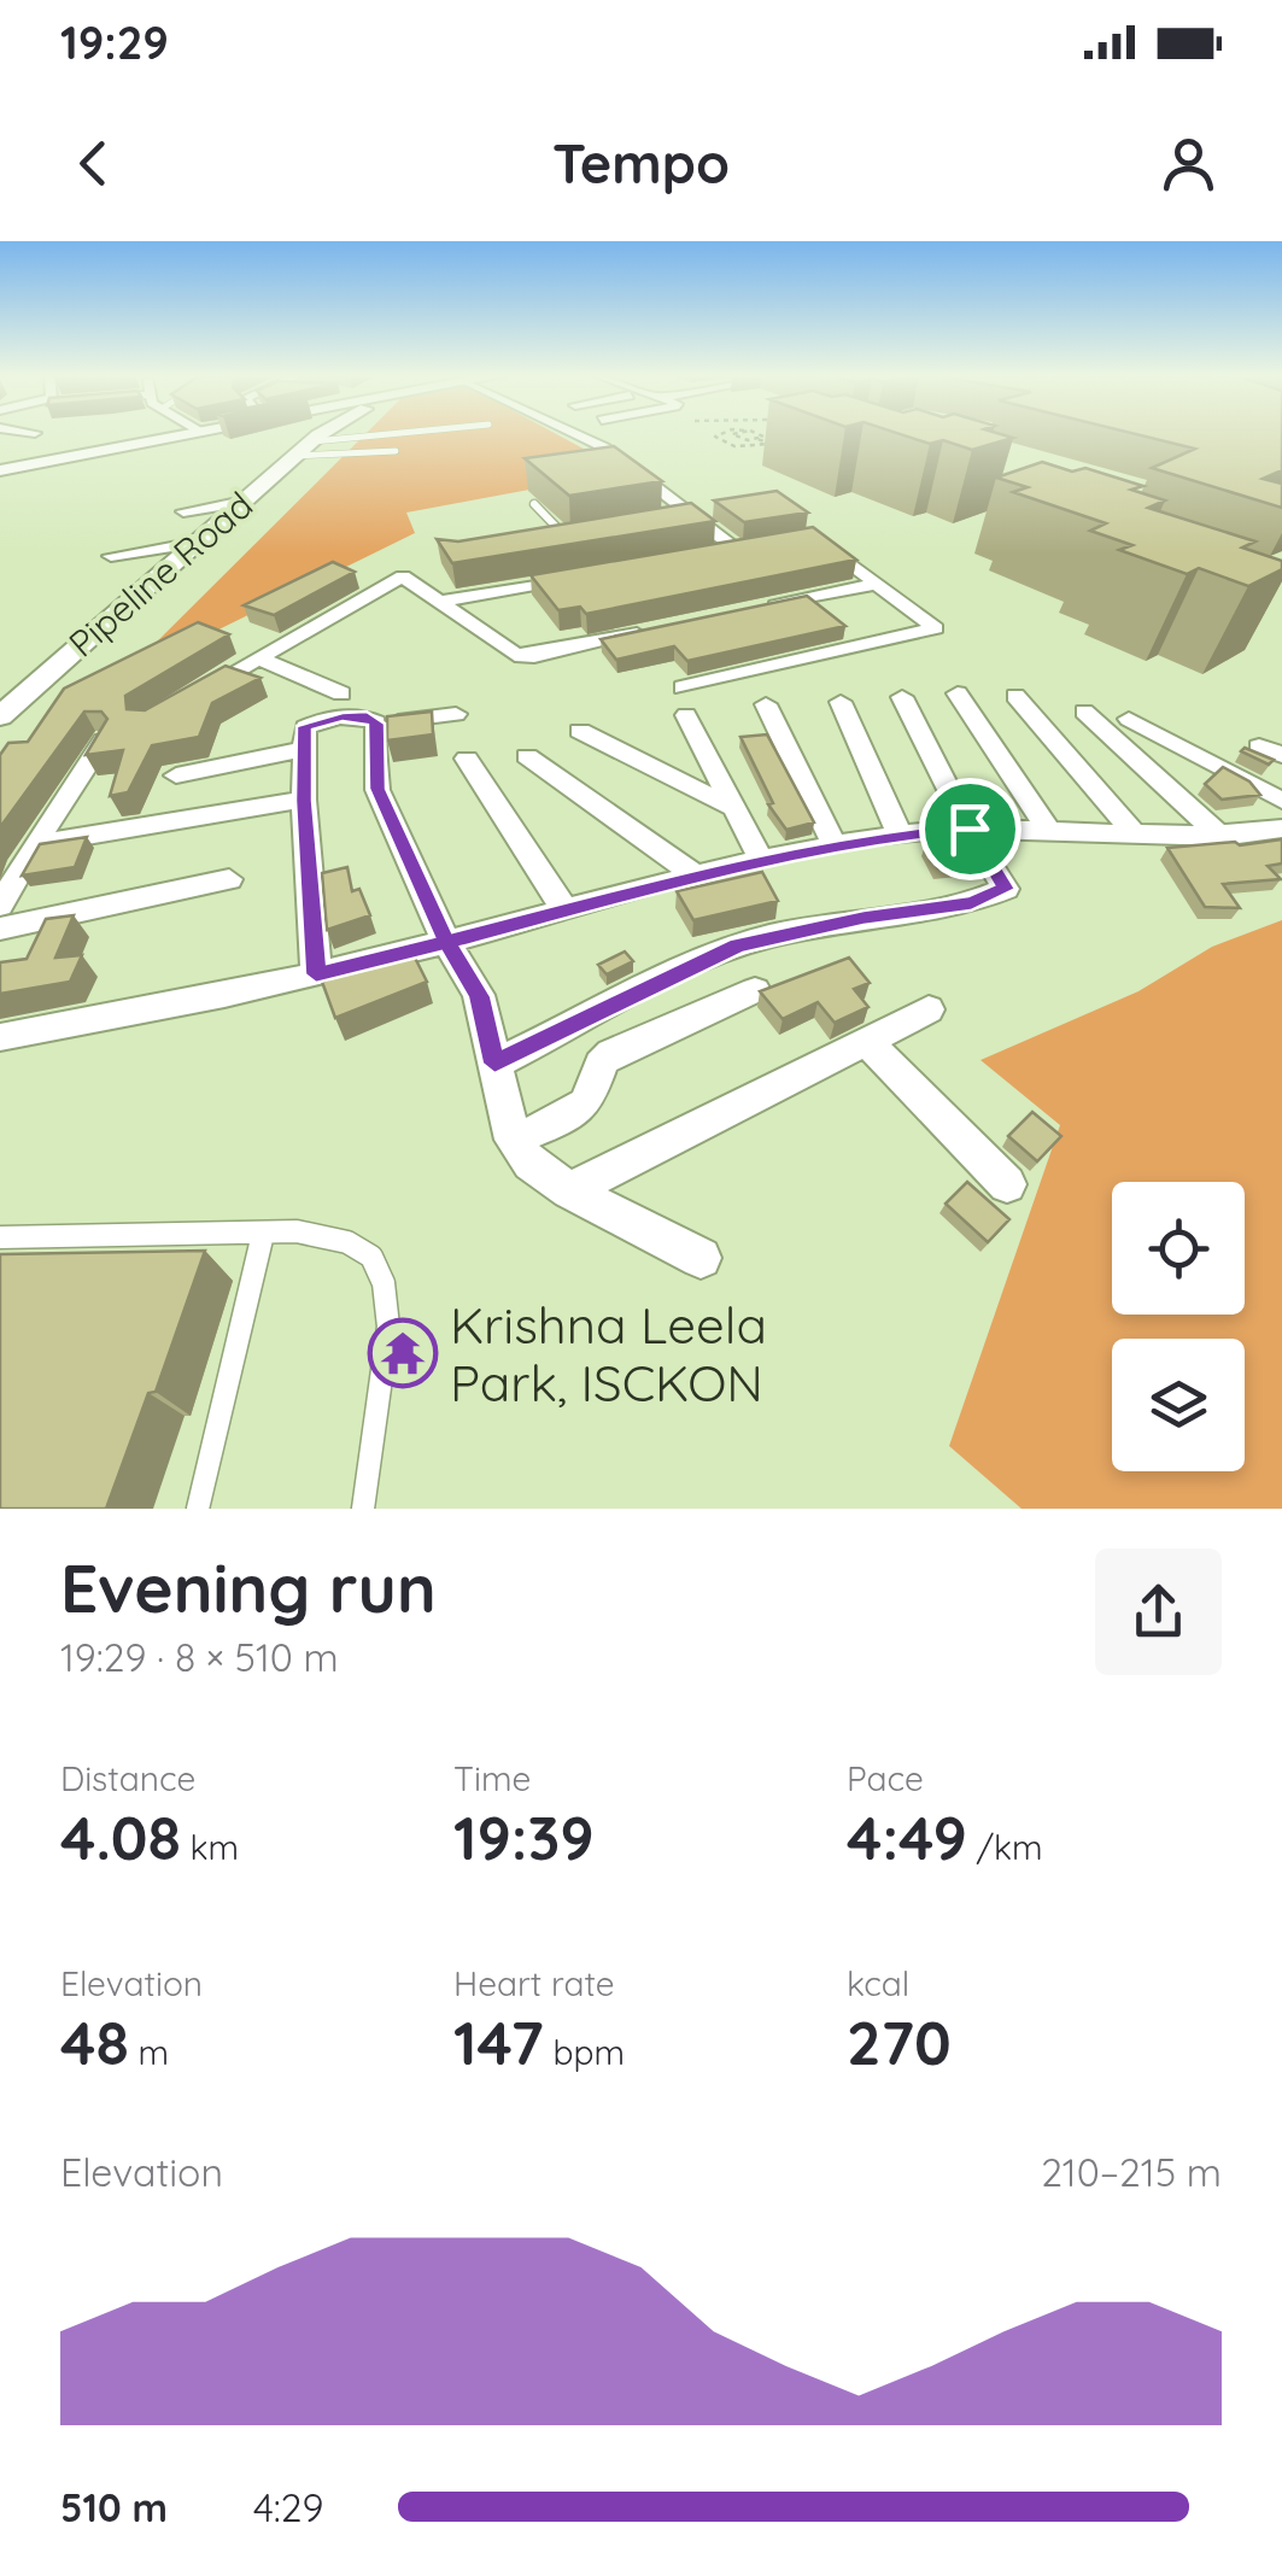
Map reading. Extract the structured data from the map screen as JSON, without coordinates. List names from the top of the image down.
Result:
{
  "streets": {
    "street": ["Pipeline Road"]
  },
  "places": {
    "temple": ["Krishna Leela Park, ISCKON"]
  },
  "page": {
    "status": "19:29",
    "header": "Tempo",
    "heading": ["Evening run", "19:29 · 8 × 510 m"],
    "stats": [
      ["Distance", "4.08 km"],
      ["Time", "19:39"],
      ["Pace", "4:49 /km"],
      ["Elevation", "48 m"],
      ["Heart rate", "147 bpm"],
      ["kcal", "270"]
    ],
    "chart": ["Elevation", "210–215 m"],
    "list": [
      {
        "name": "510 m",
        "note": "4:29"
      }
    ]
  }
}
